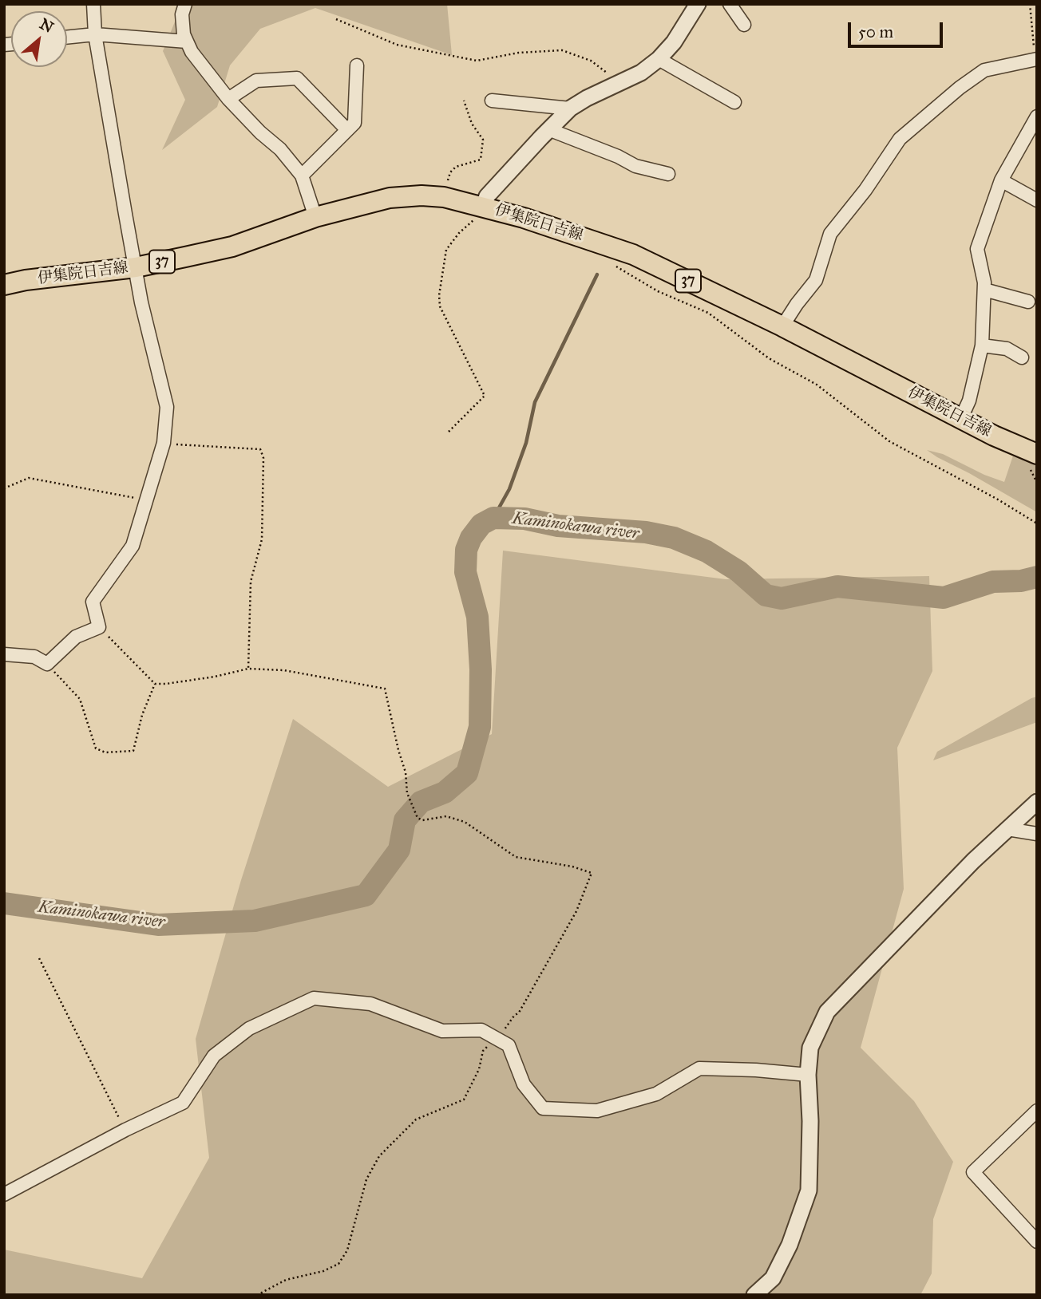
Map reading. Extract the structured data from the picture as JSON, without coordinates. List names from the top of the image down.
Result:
{
  "streets": {
    "main road": ["伊集院日吉線", "37"]
  },
  "water": ["Kaminokawa river"],
  "scale_bar": "50 m",
  "north": "top right"
}
